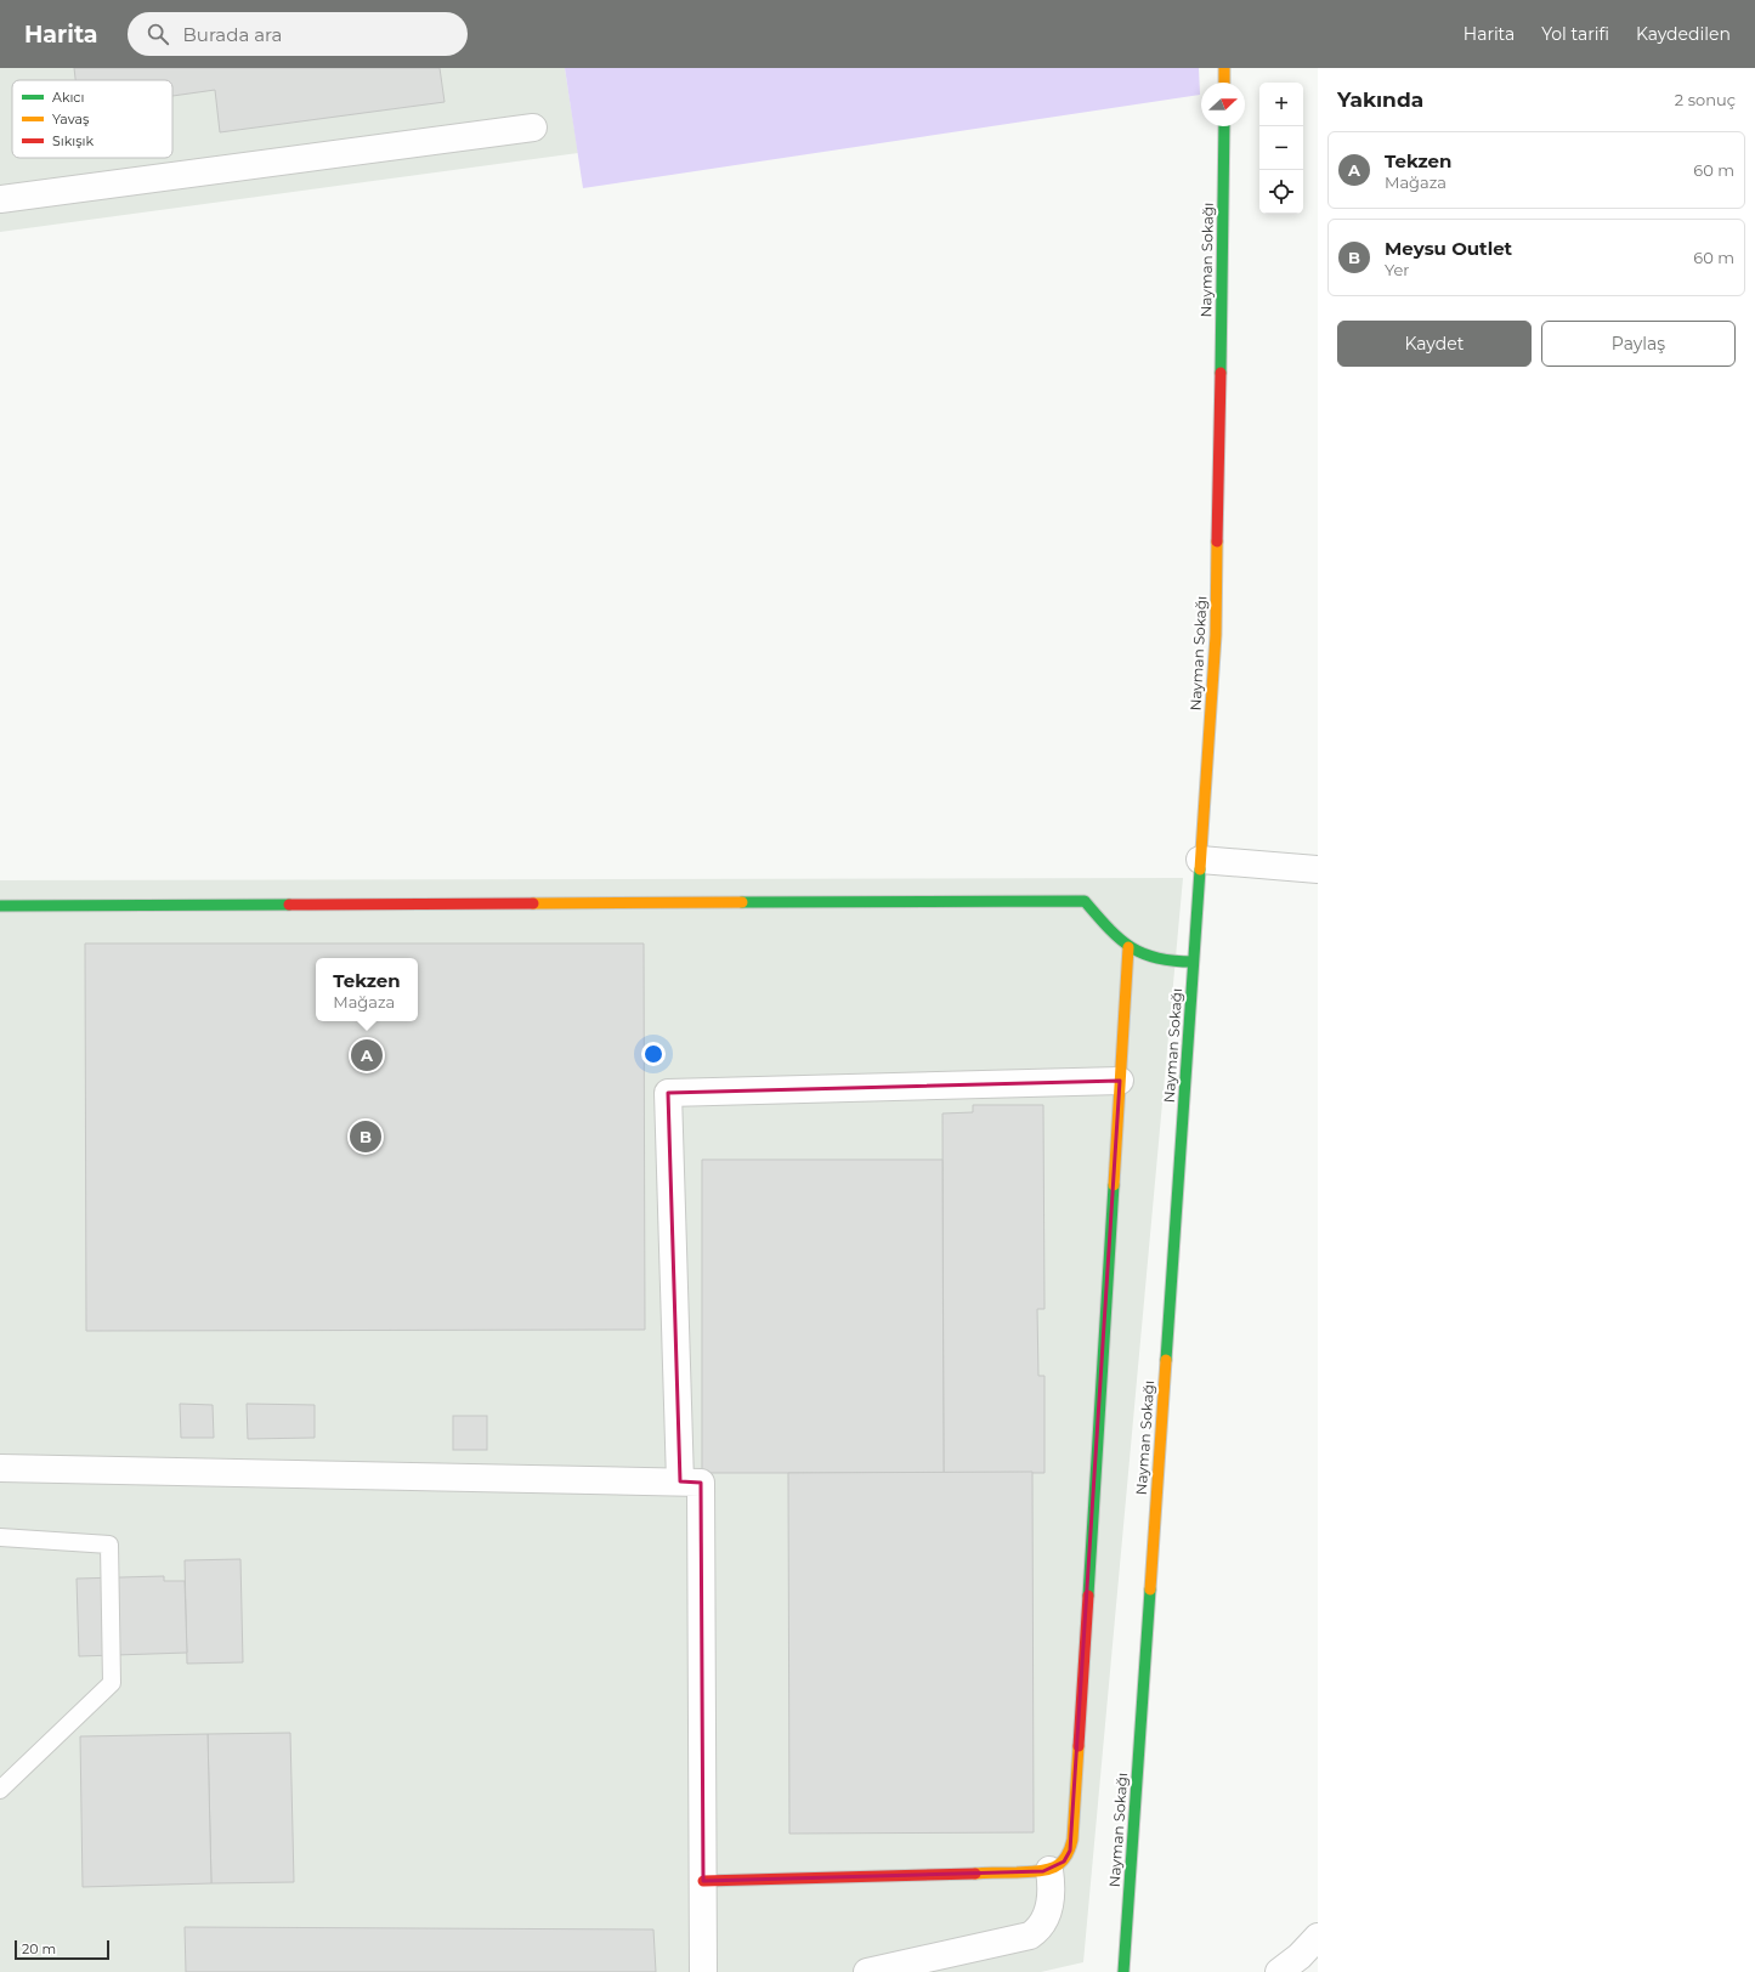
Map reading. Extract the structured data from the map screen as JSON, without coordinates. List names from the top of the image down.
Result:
{
  "streets": {
    "street": ["Nayman Sokağı"]
  },
  "legend": ["Akıcı", "Yavaş", "Sıkışık"],
  "scale_bar": "20 m",
  "north": "right",
  "page": {
    "header": "Harita",
    "search": "Burada ara",
    "nav": ["Harita", "Yol tarifi", "Kaydedilen"],
    "heading": ["Yakında", "2 sonuç"],
    "map_buttons": ["+", "−"],
    "list": [
      {
        "mark": "A",
        "name": "Tekzen",
        "note": "Mağaza",
        "value": "60 m"
      },
      {
        "mark": "B",
        "name": "Meysu Outlet",
        "note": "Yer",
        "value": "60 m"
      }
    ],
    "buttons": ["Kaydet", "Paylaş"],
    "popup": ["Tekzen", "Mağaza"],
    "pins": ["A", "B"],
    "scale": "20 m"
  }
}
